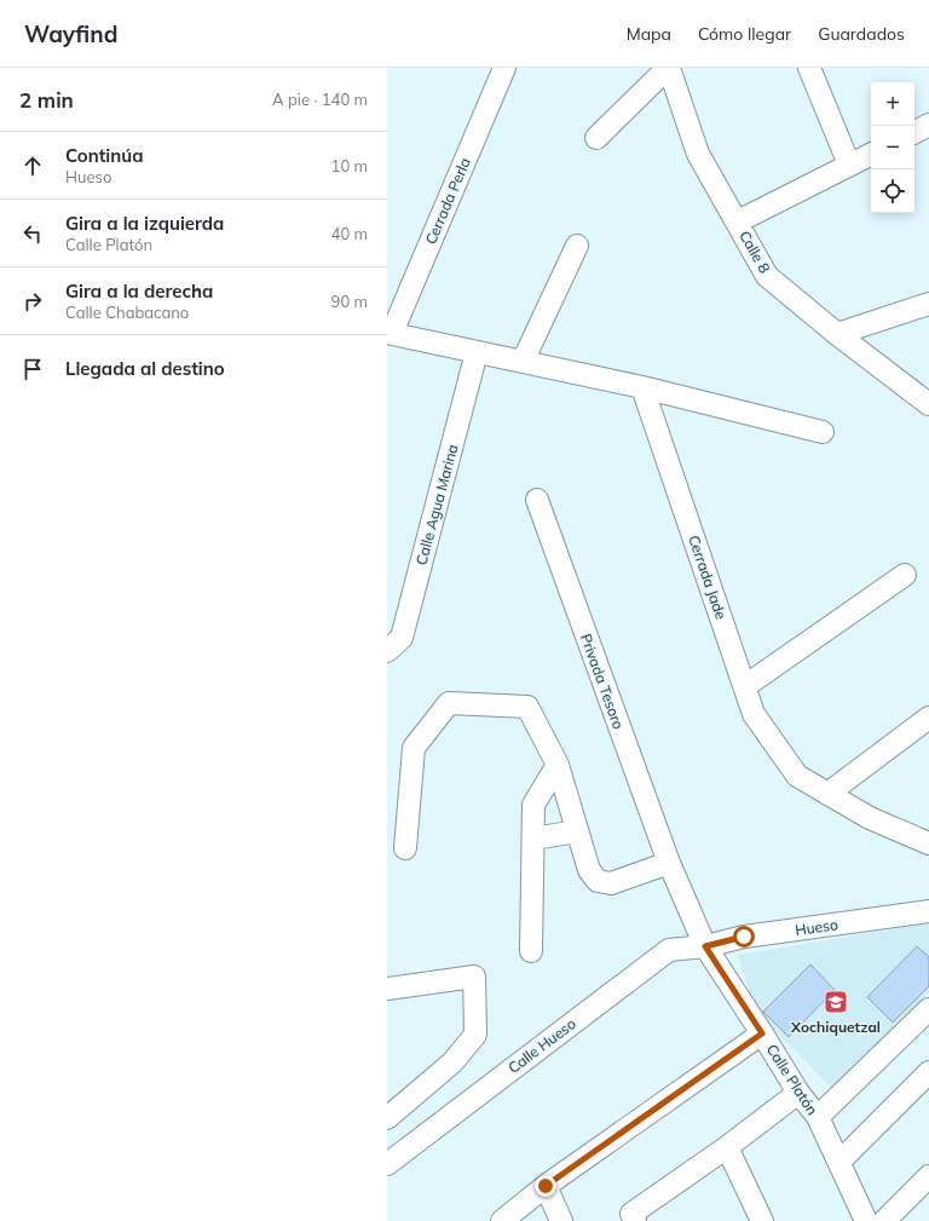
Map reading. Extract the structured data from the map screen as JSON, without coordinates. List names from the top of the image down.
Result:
{
  "streets": {
    "street": [
      "Cerrada Perla",
      "Calle 8",
      "Calle Agua Marina",
      "Cerrada Jade",
      "Privada Tesoro",
      "Hueso",
      "Calle Hueso",
      "Calle Platón"
    ]
  },
  "crossings": [
    ["Privada Tesoro", "Hueso"],
    ["Privada Tesoro", "Calle Hueso"],
    ["Privada Tesoro", "Calle Platón"],
    ["Hueso", "Calle Hueso"],
    ["Hueso", "Calle Platón"],
    ["Calle Hueso", "Calle Platón"]
  ],
  "places": {
    "school or university": ["Xochiquetzal"]
  },
  "page": {
    "header": "Wayfind",
    "nav": ["Mapa", "Cómo llegar", "Guardados"],
    "heading": ["2 min", "A pie · 140 m"],
    "map_buttons": ["+", "−"],
    "list": [
      ["Continúa", "Hueso", "10 m"],
      ["Gira a la izquierda", "Calle Platón", "40 m"],
      ["Gira a la derecha", "Calle Chabacano", "90 m"],
      "Llegada al destino"
    ]
  }
}
